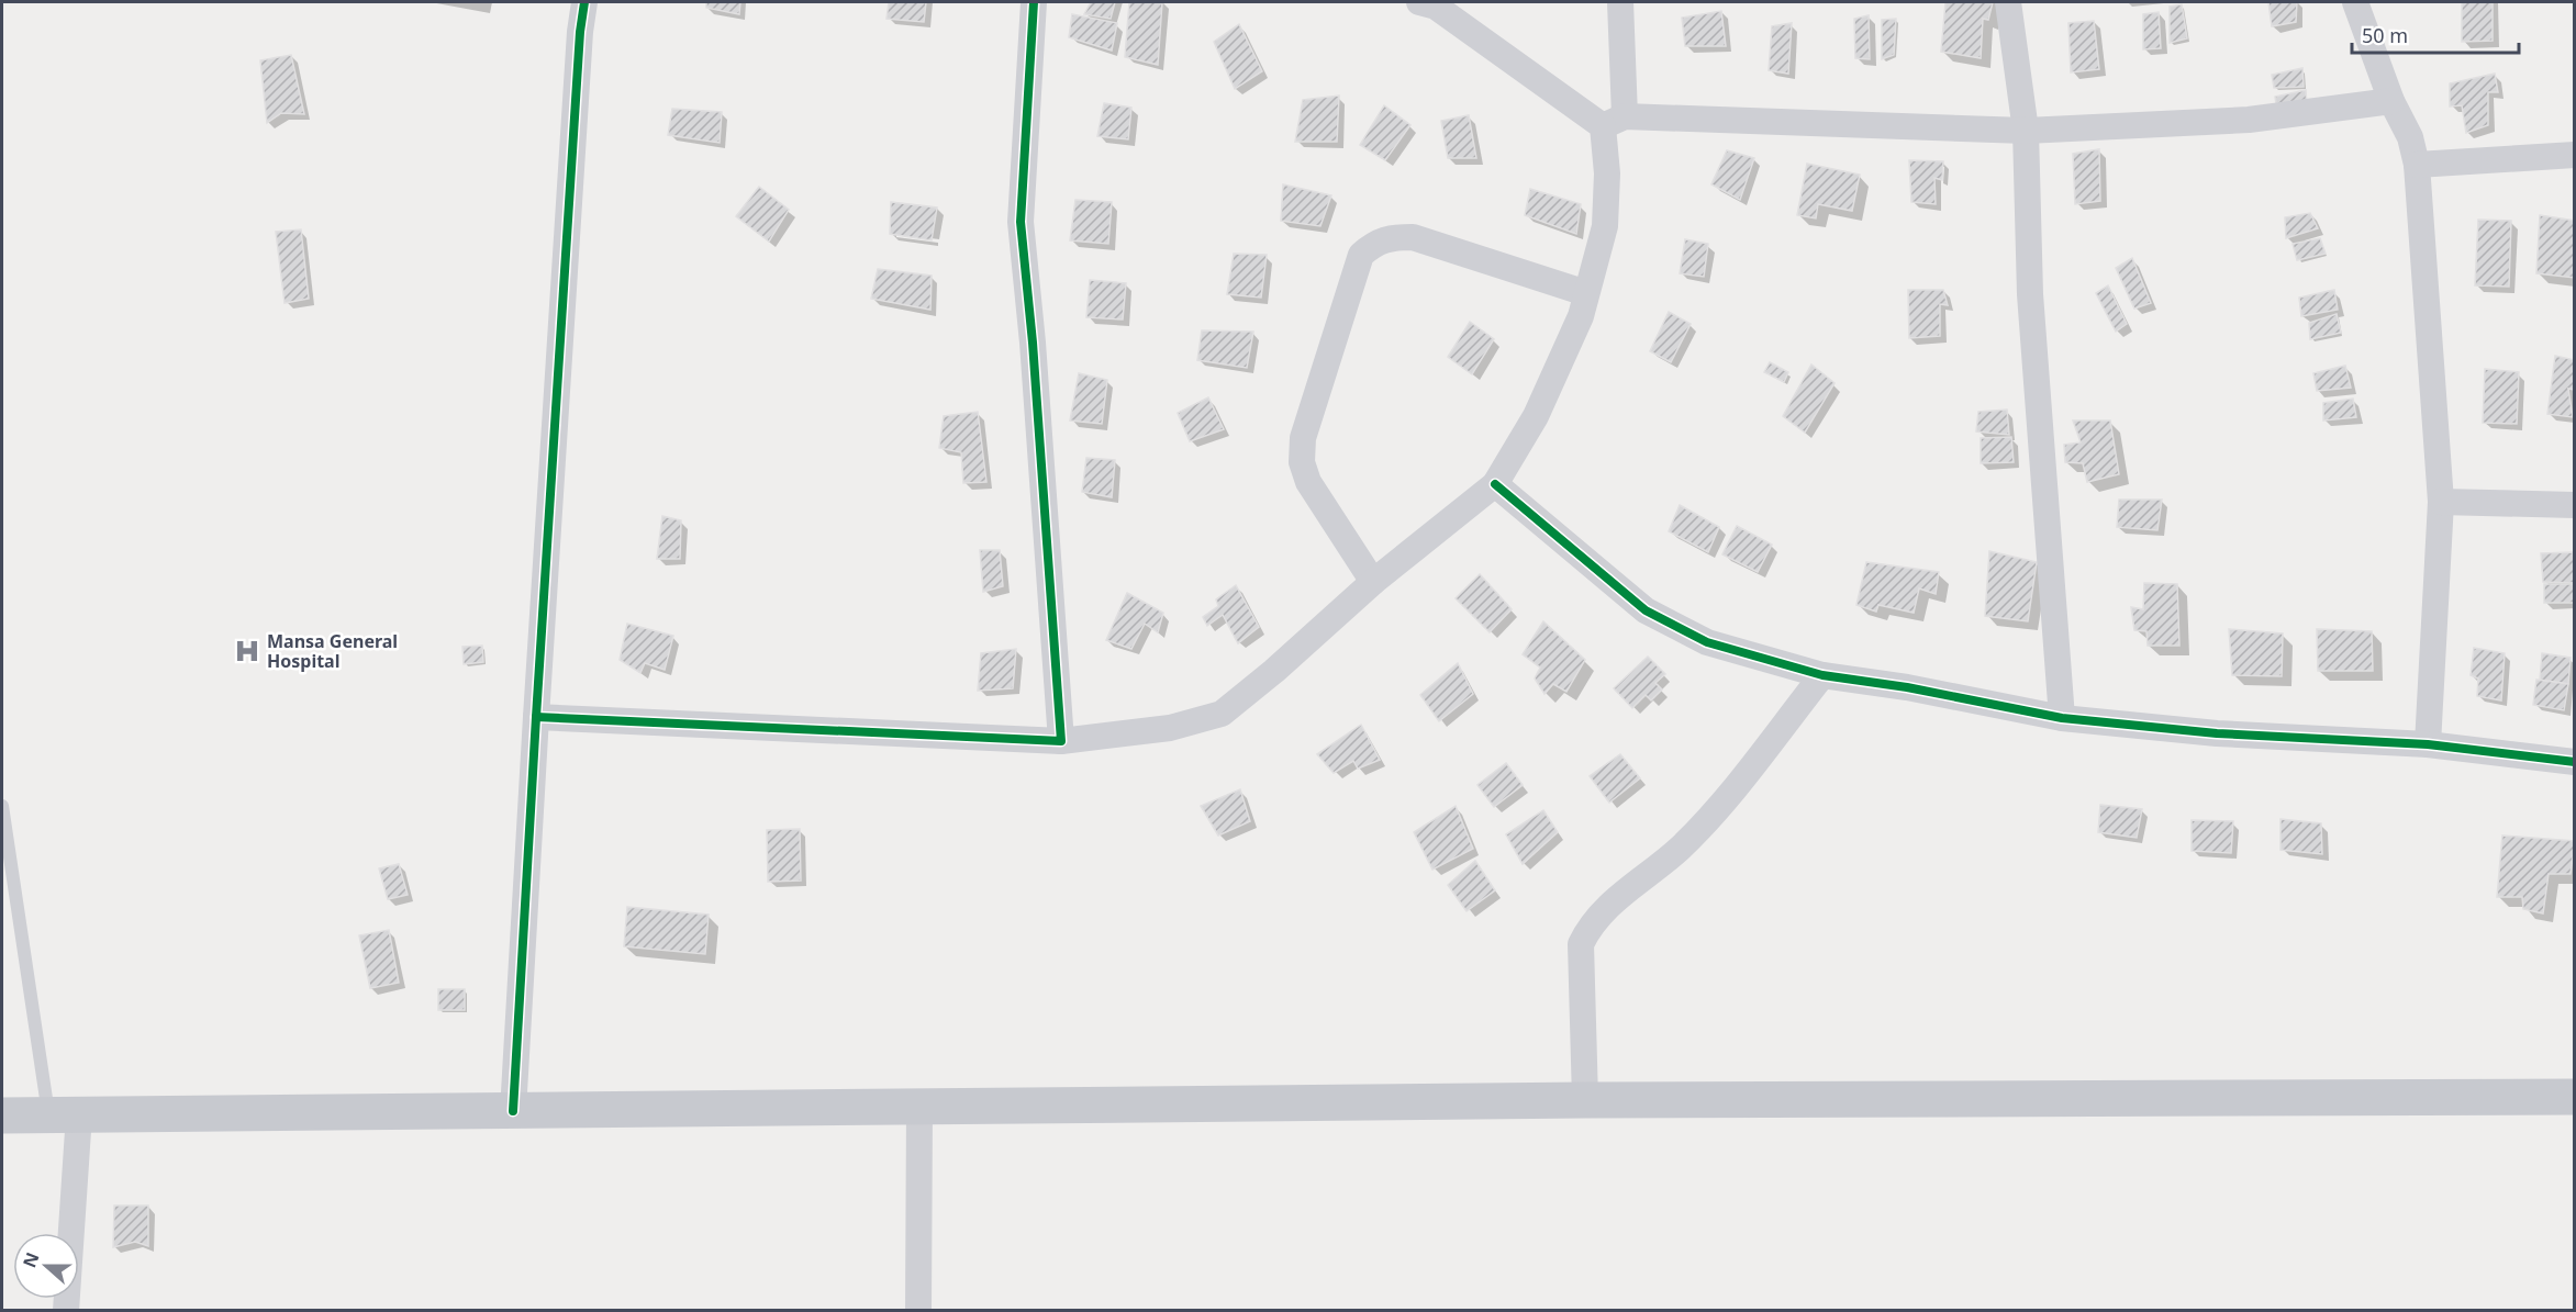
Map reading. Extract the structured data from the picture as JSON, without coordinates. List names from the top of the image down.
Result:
{
  "places": {
    "hospital": ["Mansa General Hospital"]
  },
  "scale_bar": "50 m",
  "north": "left"
}
